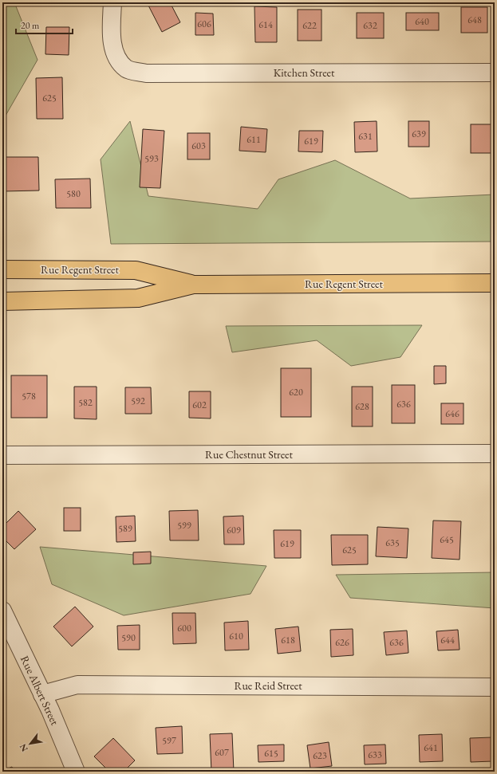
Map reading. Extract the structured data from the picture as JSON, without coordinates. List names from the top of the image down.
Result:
{
  "streets": {
    "main road": ["Rue Regent Street"],
    "street": [
      "Kitchen Street",
      "Rue Chestnut Street",
      "Rue Reid Street",
      "Rue Albert Street"
    ]
  },
  "crossings": [
    ["Rue Reid Street", "Rue Albert Street"]
  ],
  "house_numbers": [
    "648",
    "640",
    "606",
    "614",
    "622",
    "632",
    "625",
    "639",
    "631",
    "611",
    "619",
    "603",
    "593",
    "580",
    "620",
    "578",
    "592",
    "582",
    "636",
    "602",
    "628",
    "646",
    "599",
    "589",
    "609",
    "645",
    "635",
    "619",
    "625",
    "600",
    "610",
    "590",
    "618",
    "644",
    "626",
    "636",
    "597",
    "641",
    "607",
    "615",
    "633",
    "623"
  ],
  "scale_bar": "20 m",
  "north": "bottom left"
}
